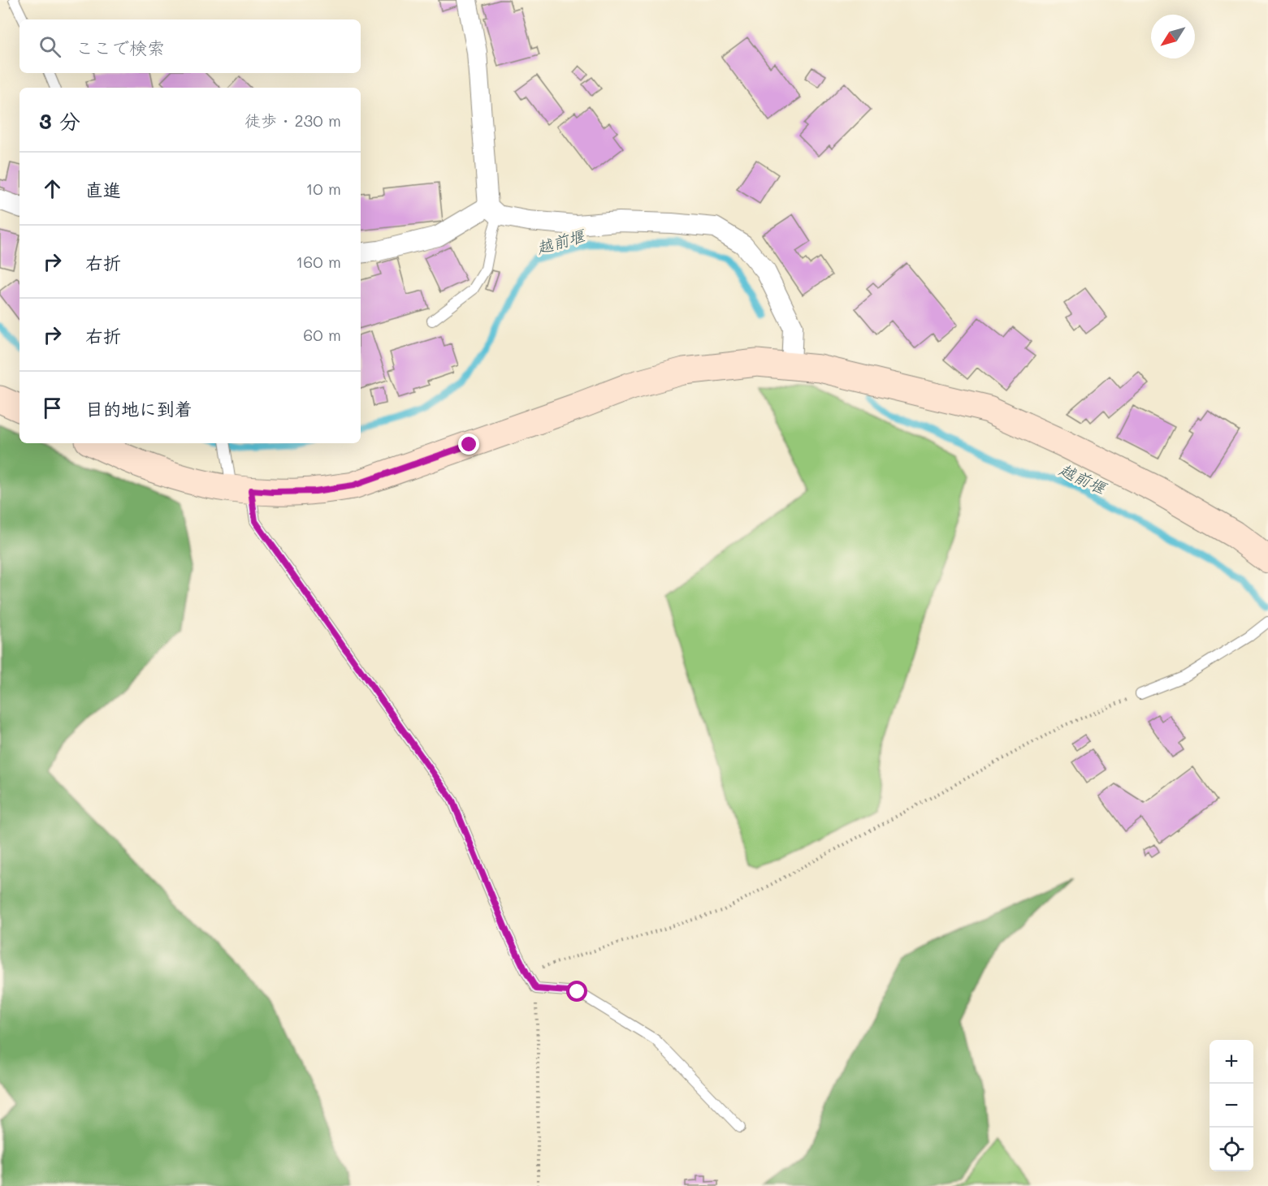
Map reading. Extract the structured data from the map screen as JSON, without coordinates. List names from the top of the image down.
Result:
{
  "water": ["越前堰"],
  "north": "bottom left",
  "page": {
    "search": "ここで検索",
    "heading": ["3 分", "徒歩 · 230 m"],
    "list": [
      ["直進", "10 m"],
      ["右折", "160 m"],
      ["右折", "60 m"],
      "目的地に到着"
    ],
    "map_buttons": ["+", "−"]
  }
}
